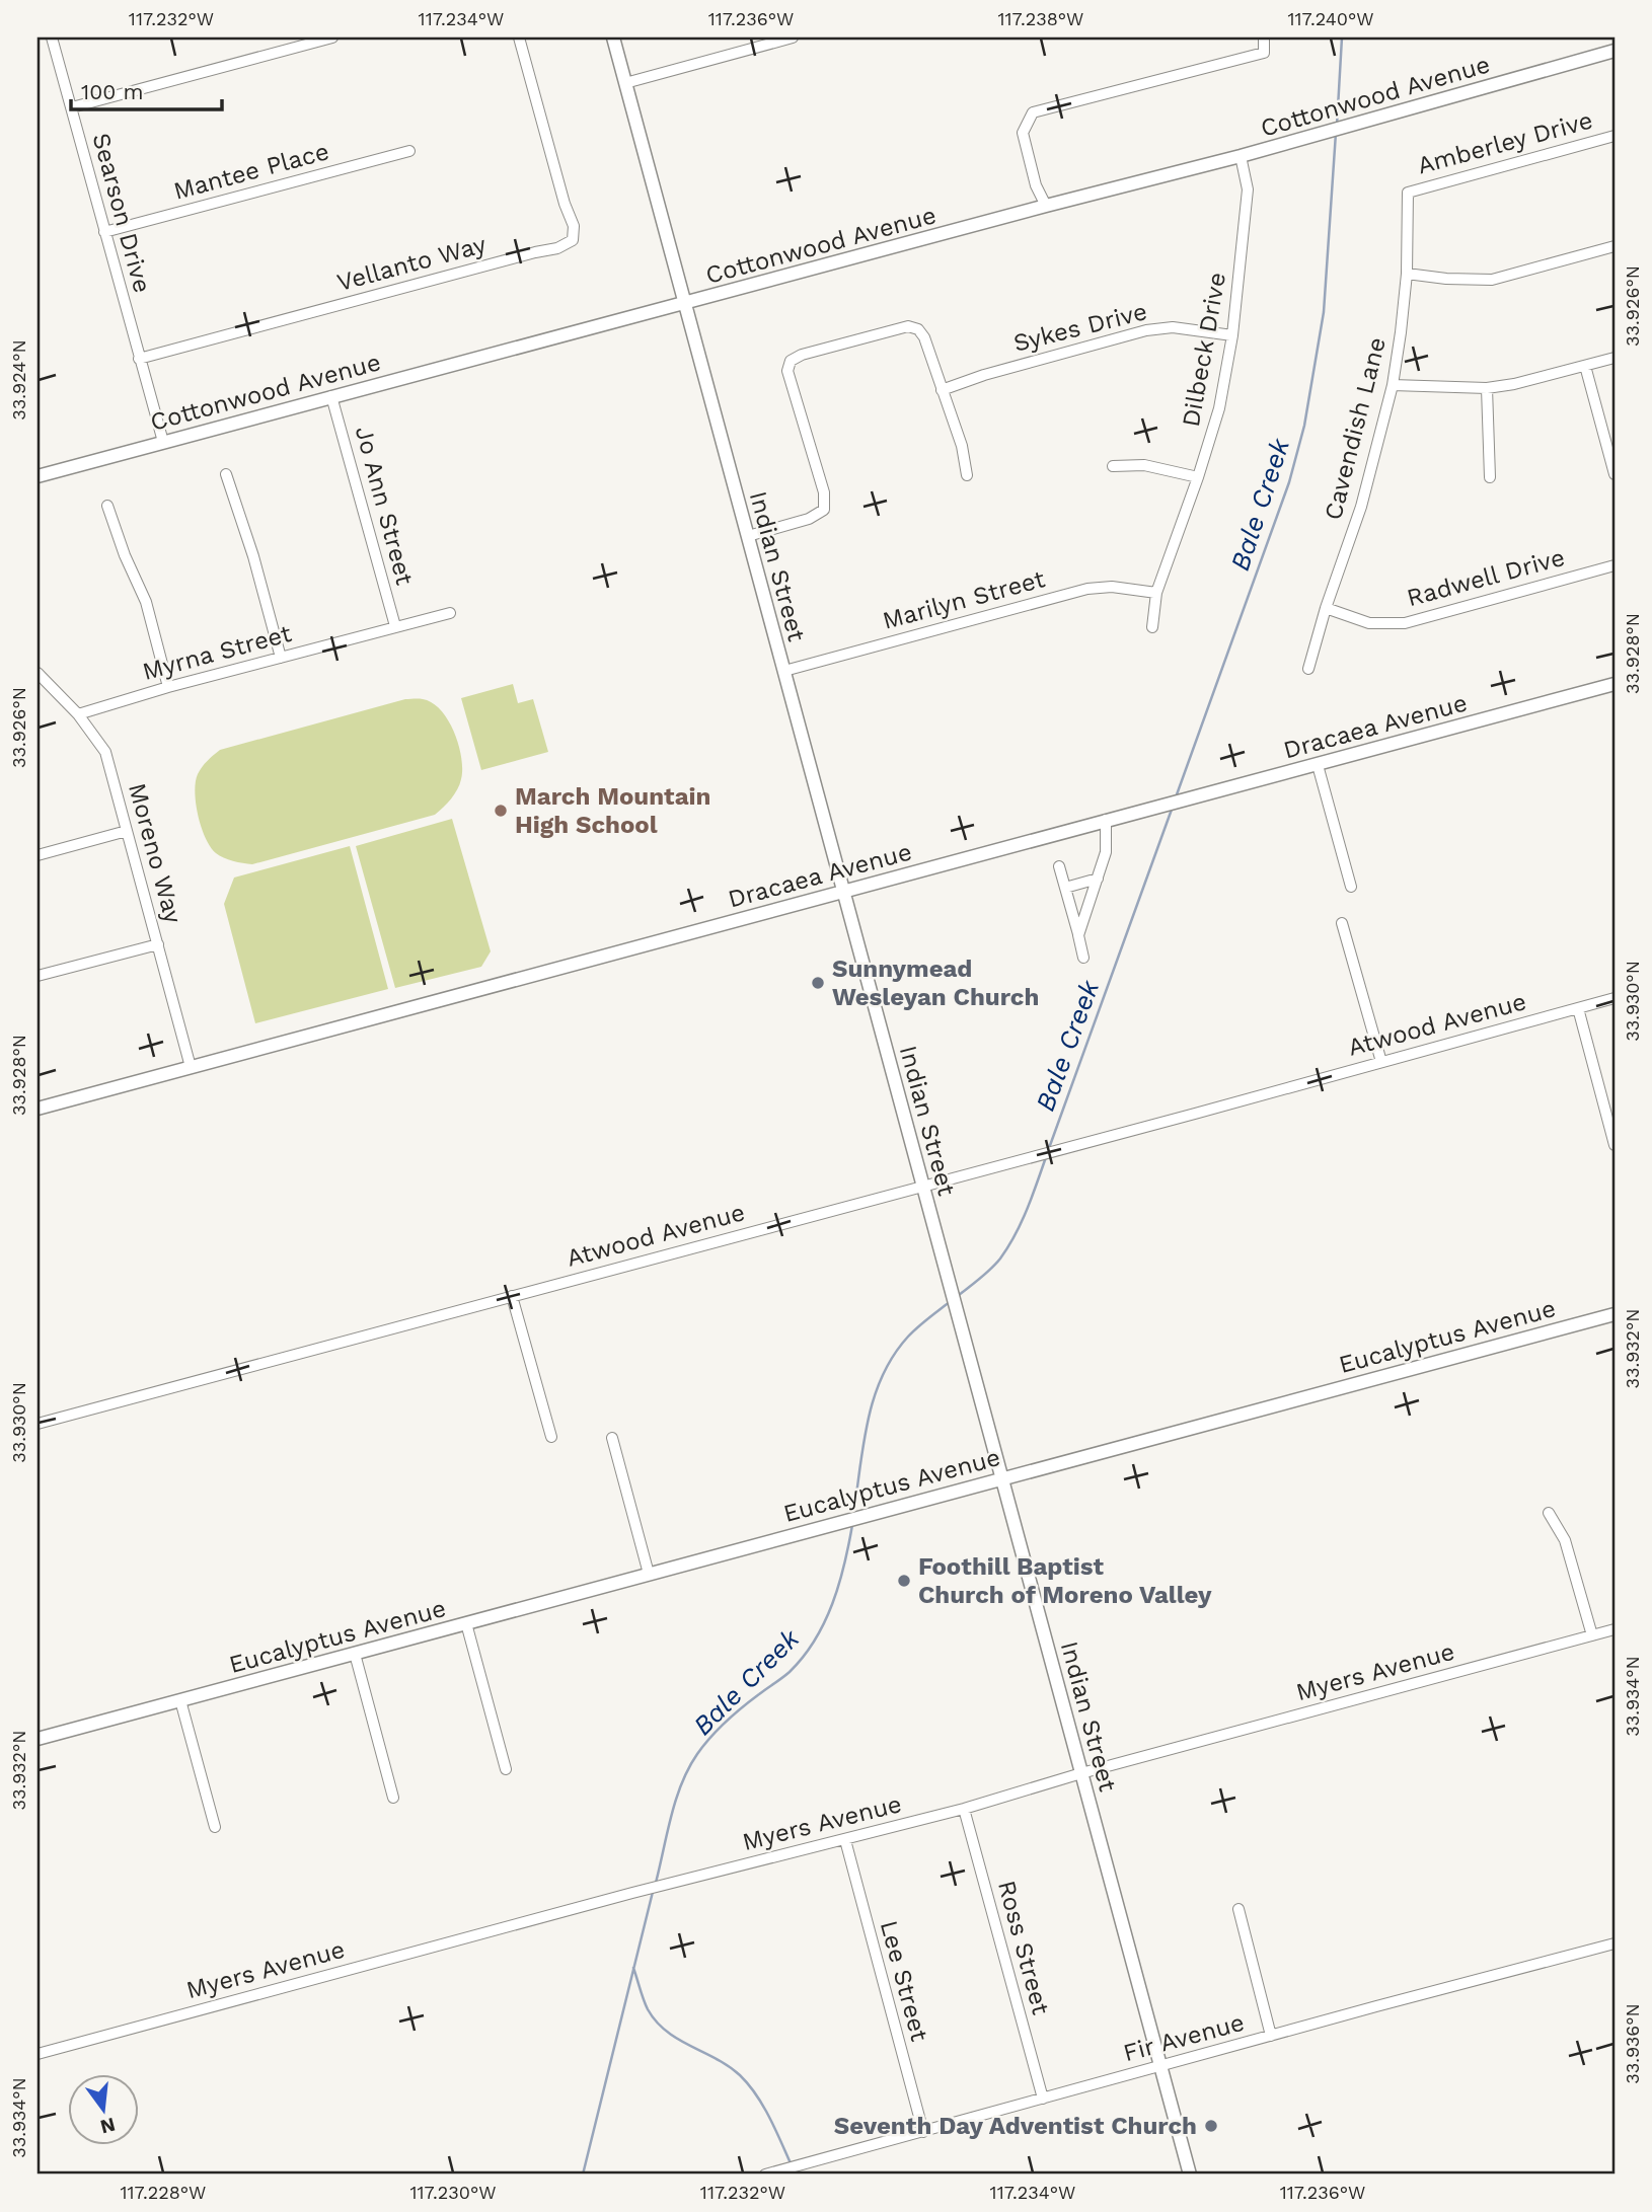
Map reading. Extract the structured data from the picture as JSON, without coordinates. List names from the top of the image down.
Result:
{
  "streets": {
    "street": [
      "Cottonwood Avenue",
      "Amberley Drive",
      "Mantee Place",
      "Searson Drive",
      "Vellanto Way",
      "Sykes Drive",
      "Dilbeck Drive",
      "Cavendish Lane",
      "Jo Ann Street",
      "Indian Street",
      "Radwell Drive",
      "Marilyn Street",
      "Myrna Street",
      "Dracaea Avenue",
      "Moreno Way",
      "Atwood Avenue",
      "Eucalyptus Avenue",
      "Myers Avenue",
      "Ross Street",
      "Lee Street",
      "Fir Avenue"
    ]
  },
  "crossings": [
    ["Cottonwood Avenue", "Searson Drive"],
    ["Cottonwood Avenue", "Dilbeck Drive"],
    ["Cottonwood Avenue", "Jo Ann Street"],
    ["Cottonwood Avenue", "Indian Street"],
    ["Amberley Drive", "Cavendish Lane"],
    ["Mantee Place", "Searson Drive"],
    ["Searson Drive", "Vellanto Way"],
    ["Sykes Drive", "Dilbeck Drive"],
    ["Dilbeck Drive", "Marilyn Street"],
    ["Cavendish Lane", "Radwell Drive"],
    ["Jo Ann Street", "Myrna Street"],
    ["Indian Street", "Marilyn Street"],
    ["Indian Street", "Dracaea Avenue"],
    ["Indian Street", "Atwood Avenue"],
    ["Indian Street", "Eucalyptus Avenue"],
    ["Indian Street", "Myers Avenue"],
    ["Indian Street", "Fir Avenue"],
    ["Myrna Street", "Moreno Way"],
    ["Dracaea Avenue", "Moreno Way"],
    ["Myers Avenue", "Ross Street"],
    ["Myers Avenue", "Lee Street"],
    ["Ross Street", "Fir Avenue"],
    ["Lee Street", "Fir Avenue"]
  ],
  "water": ["Bale Creek"],
  "places": [
    "March Mountain High School",
    "Sunnymead Wesleyan Church",
    "Foothill Baptist Church of Moreno Valley",
    "Seventh Day Adventist Church"
  ],
  "scale_bar": "100 m",
  "north": "bottom",
  "coordinates": [
    "117.232°W",
    "117.234°W",
    "117.236°W",
    "117.238°W",
    "117.240°W",
    "33.926°N",
    "33.924°N",
    "33.928°N",
    "33.930°N",
    "33.932°N",
    "33.934°N",
    "33.936°N",
    "117.228°W",
    "117.230°W"
  ]
}
